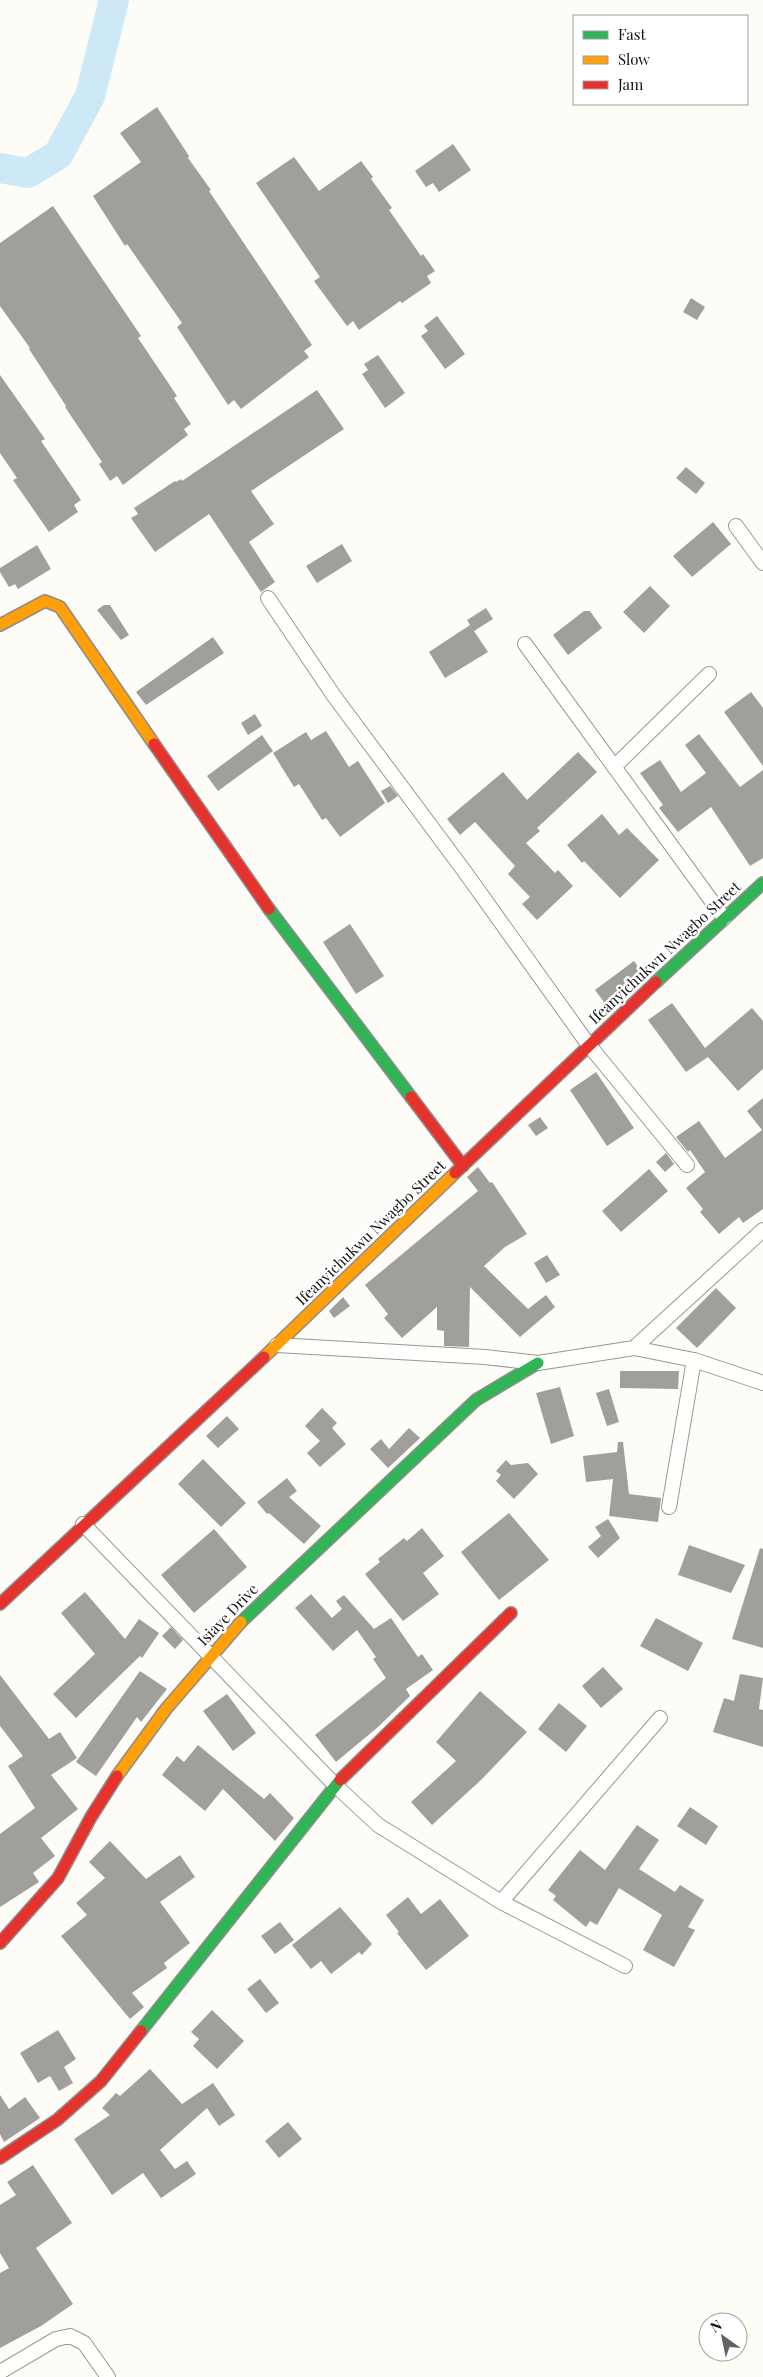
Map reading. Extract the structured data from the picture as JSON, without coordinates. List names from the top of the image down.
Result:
{
  "streets": {
    "street": ["Ifeanyichukwu Nwagbo Street", "Isiaye Drive"]
  },
  "legend": ["Fast", "Slow", "Jam"],
  "north": "top left"
}
